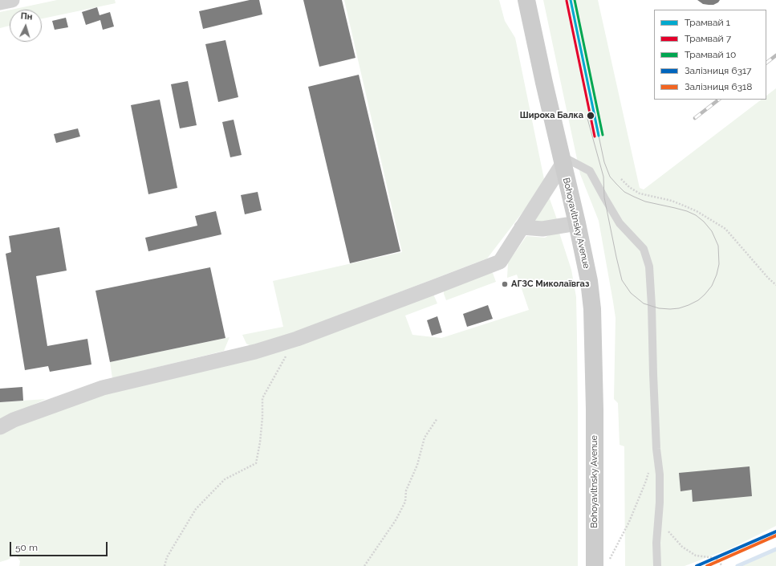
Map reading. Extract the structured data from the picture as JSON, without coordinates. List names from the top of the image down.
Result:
{
  "streets": {
    "main road": ["Bohoyavltnsky Avenue"]
  },
  "places": ["Широка Балка", "АГЗС Миколаївгаз"],
  "lines": [
    "tram line 1",
    "tram line 10",
    "tram line 7",
    "rail line 6317",
    "rail line 6318"
  ],
  "legend": [
    "Трамвай 1",
    "Трамвай 7",
    "Трамвай 10",
    "Залізниця 6317",
    "Залізниця 6318"
  ],
  "scale_bar": "50 m",
  "north": "top"
}
